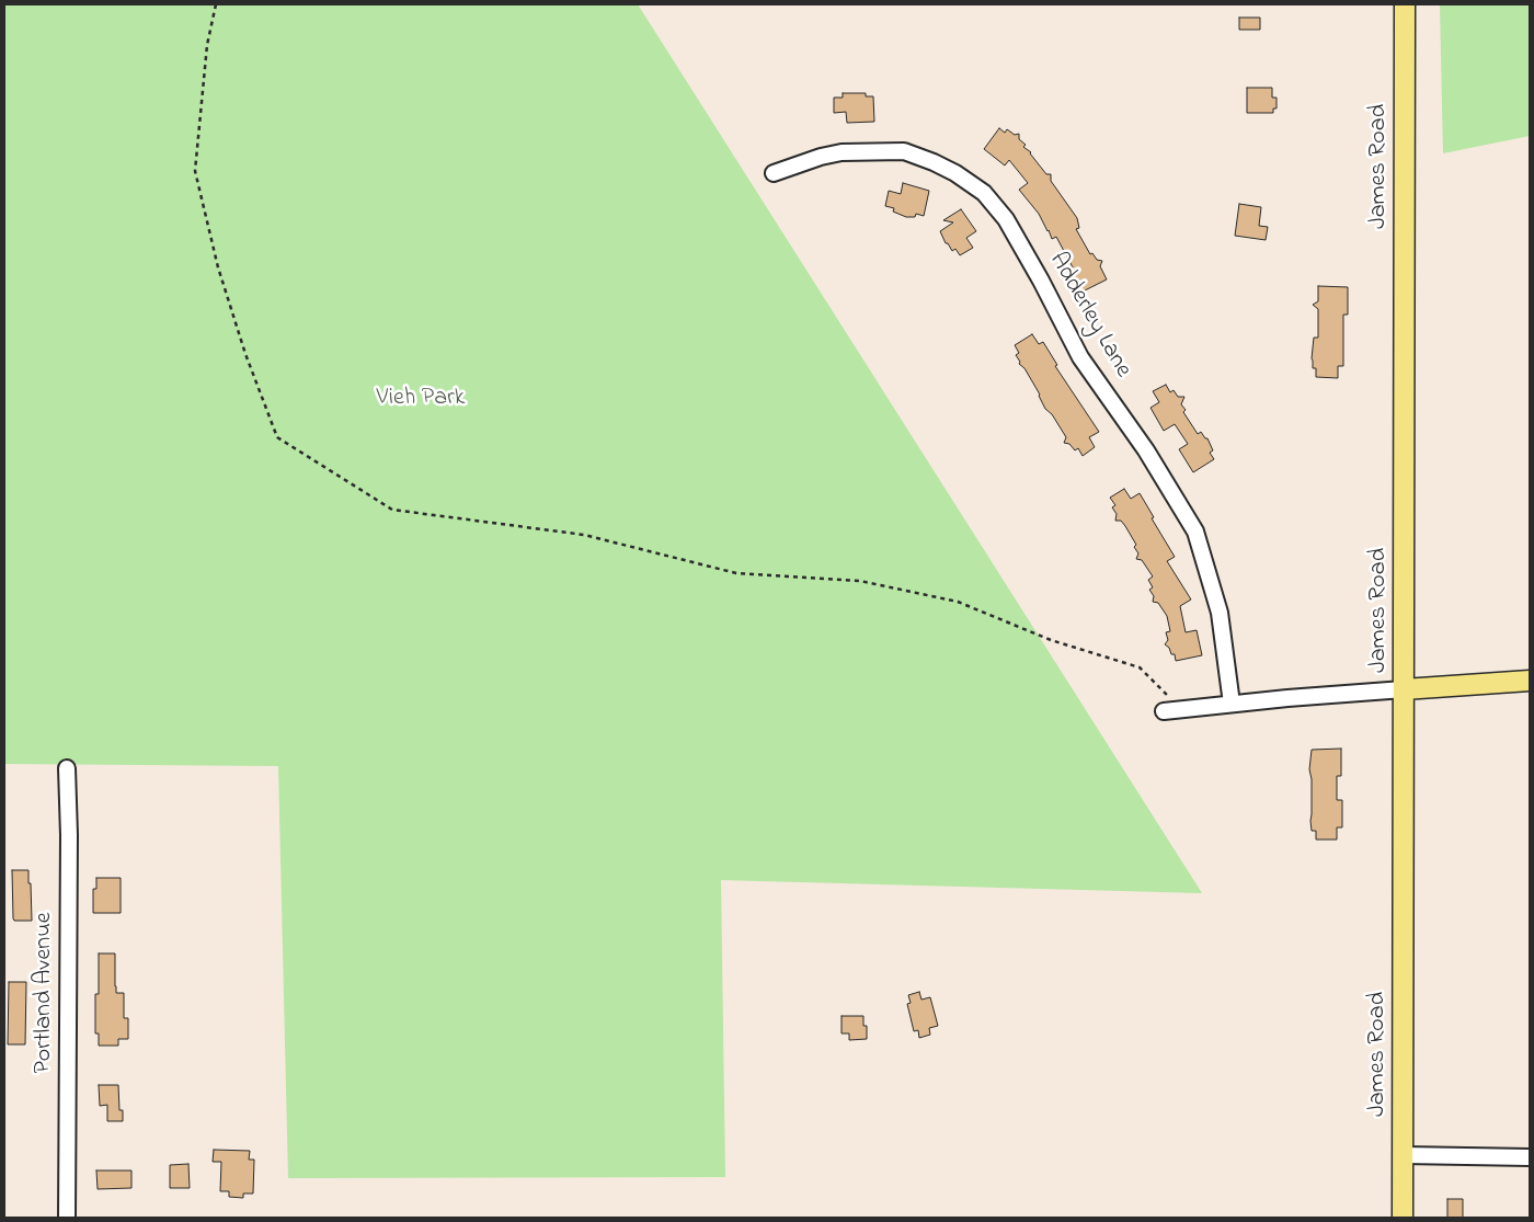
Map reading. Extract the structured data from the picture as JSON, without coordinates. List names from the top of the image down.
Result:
{
  "streets": {
    "main road": ["James Road"],
    "street": ["Adderley Lane", "Portland Avenue"]
  },
  "parks": ["Vieh Park"]
}
